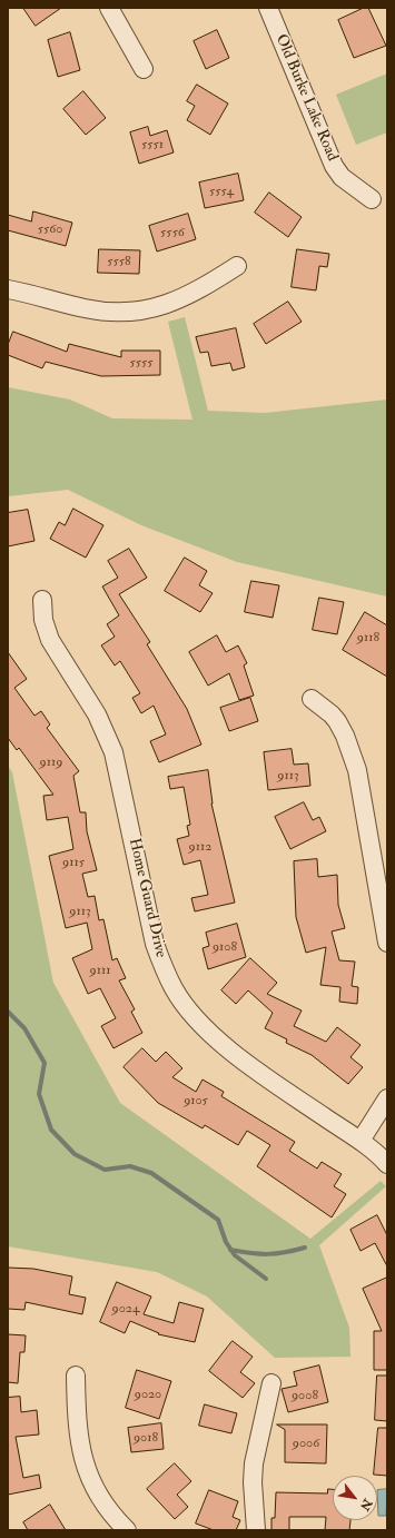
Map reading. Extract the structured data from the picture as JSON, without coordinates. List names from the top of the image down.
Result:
{
  "streets": {
    "street": ["Old Burke Lake Road", "Home Guard Drive"]
  },
  "house_numbers": [
    "5551",
    "5554",
    "5560",
    "5556",
    "5558",
    "5555",
    "9118",
    "9119",
    "9113",
    "9112",
    "9115",
    "9113",
    "9108",
    "9111",
    "9105",
    "9024",
    "9020",
    "9008",
    "9018",
    "9006"
  ],
  "north": "bottom right"
}
